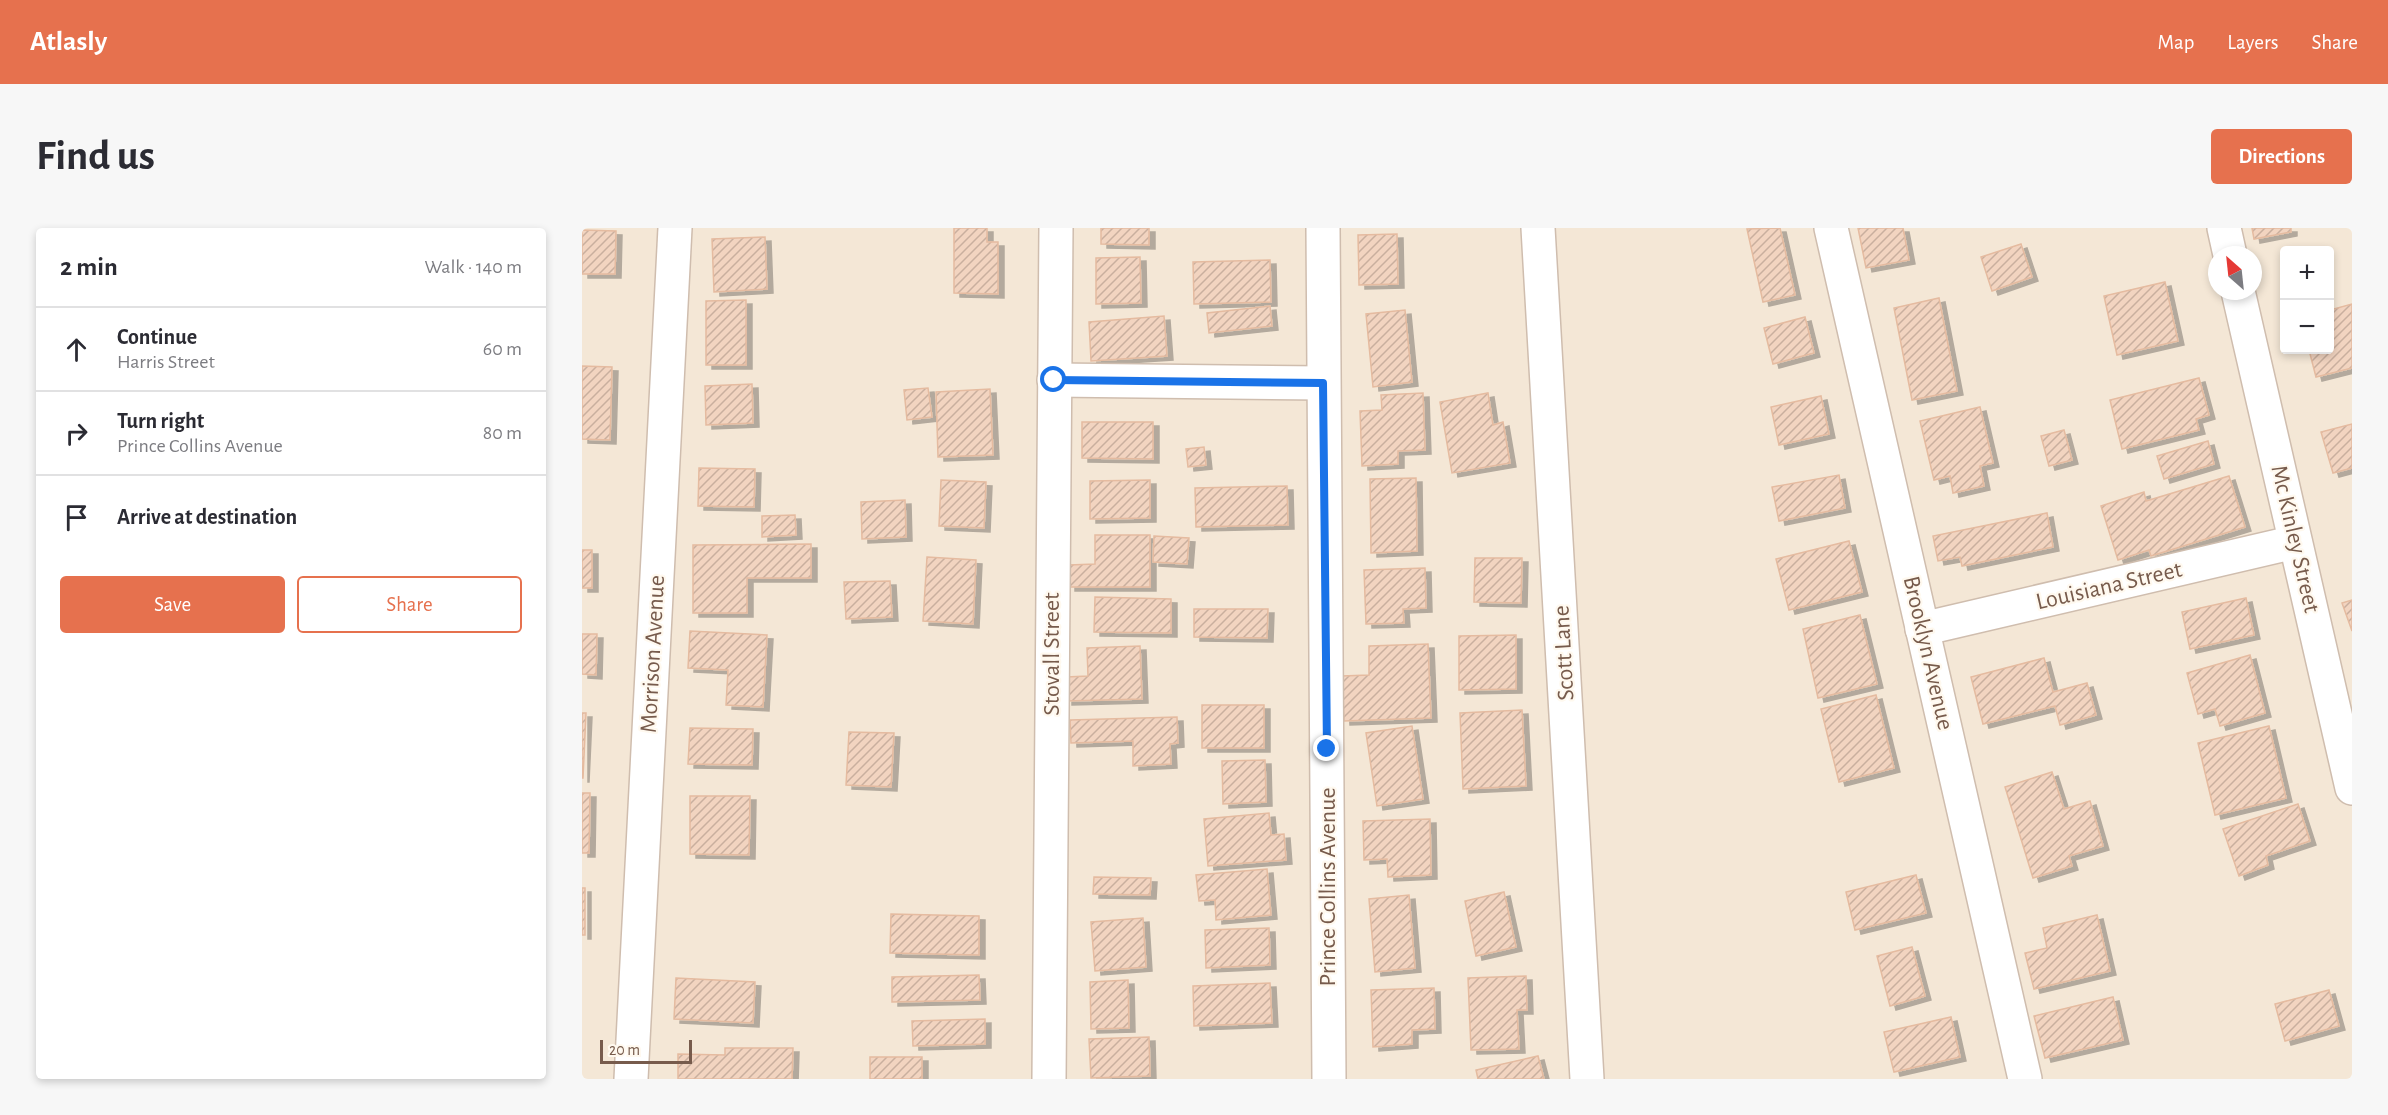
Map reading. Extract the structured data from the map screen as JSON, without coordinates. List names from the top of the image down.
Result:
{
  "streets": {
    "street": [
      "Mc Kinley Street",
      "Louisiana Street",
      "Scott Lane",
      "Brooklyn Avenue",
      "Morrison Avenue",
      "Stovall Street",
      "Prince Collins Avenue"
    ]
  },
  "crossings": [
    ["Mc Kinley Street", "Louisiana Street"],
    ["Louisiana Street", "Brooklyn Avenue"]
  ],
  "scale_bar": "20 m",
  "north": "top left",
  "page": {
    "header": "Atlasly",
    "nav": ["Map", "Layers", "Share"],
    "buttons": [
      "Directions",
      ["Save", "Share"]
    ],
    "title": "Find us",
    "heading": ["2 min", "Walk · 140 m"],
    "map_buttons": ["+", "−"],
    "list": [
      ["Continue", "Harris Street", "60 m"],
      ["Turn right", "Prince Collins Avenue", "80 m"],
      "Arrive at destination"
    ],
    "scale": "20 m"
  }
}
